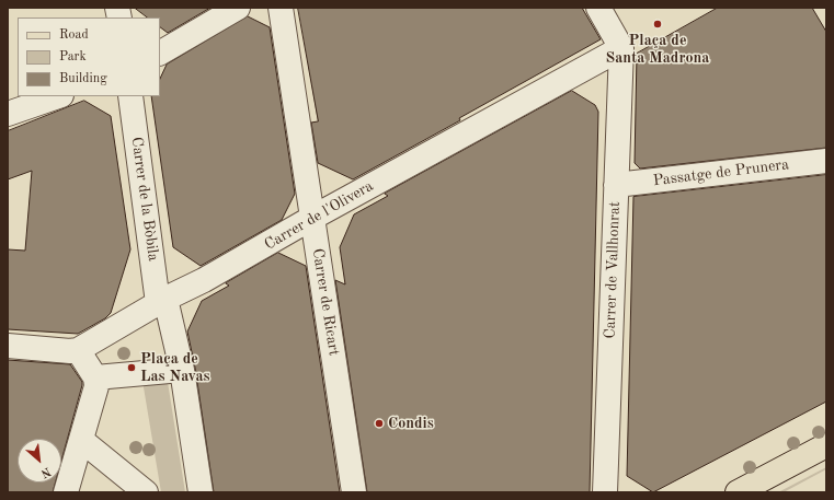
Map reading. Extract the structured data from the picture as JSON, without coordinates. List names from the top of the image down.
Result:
{
  "streets": {
    "street": [
      "Passatge de Prunera",
      "Carrer de la Bòbila",
      "Carrer de l'Olivera",
      "Carrer de Vallhonrat",
      "Carrer de Ricart"
    ]
  },
  "crossings": [
    ["Passatge de Prunera", "Carrer de Vallhonrat"],
    ["Carrer de la Bòbila", "Carrer de l'Olivera"],
    ["Carrer de l'Olivera", "Carrer de Vallhonrat"],
    ["Carrer de l'Olivera", "Carrer de Ricart"]
  ],
  "places": ["Plaça de Santa Madrona", "Plaça de Las Navas", "Condis"],
  "legend": ["Road", "Park", "Building"],
  "north": "bottom right"
}
